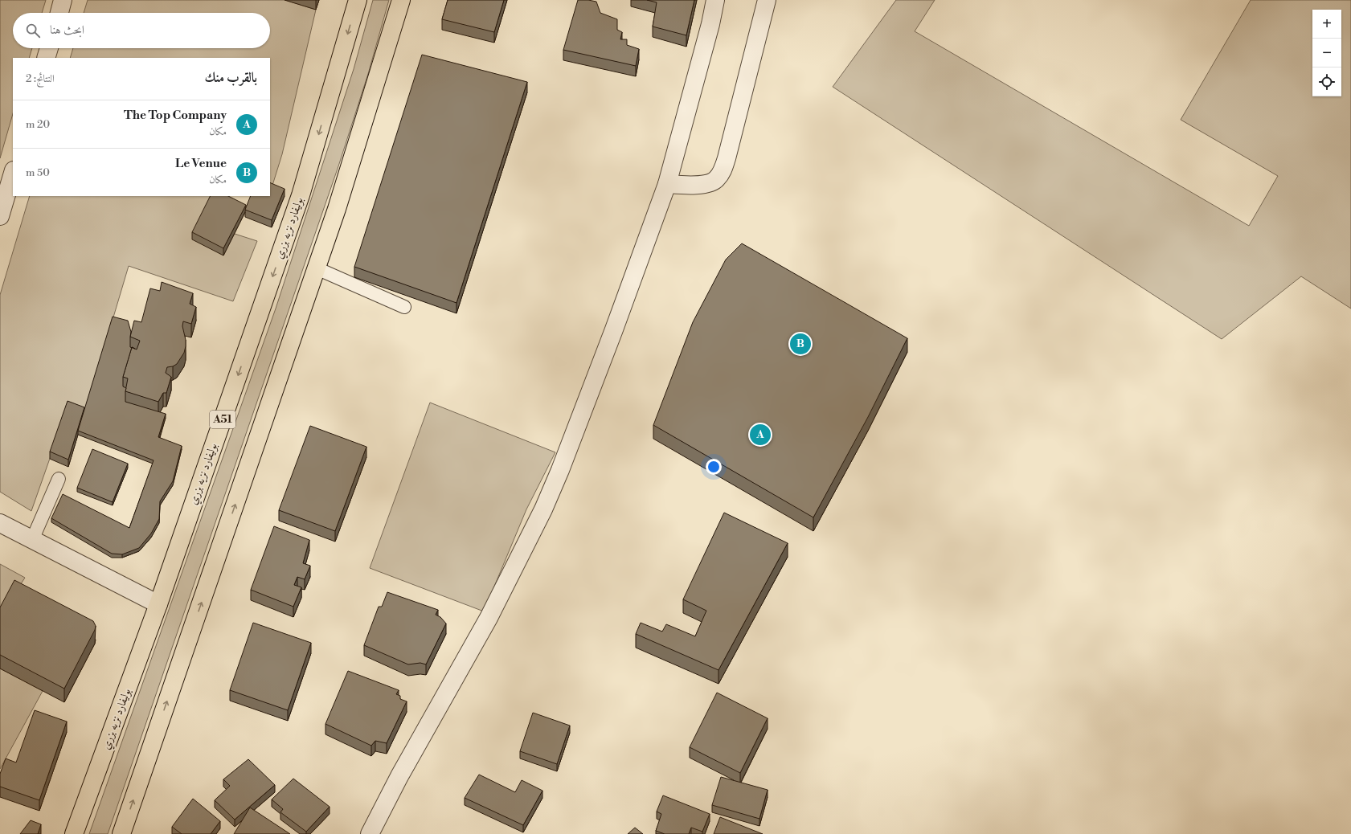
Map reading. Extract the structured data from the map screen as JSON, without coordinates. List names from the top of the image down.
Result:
{
  "streets": {
    "highway": ["بوليفارد نزيه بزري", "A51"]
  },
  "page": {
    "map_buttons": ["+", "−"],
    "search": "ابحث هنا",
    "heading": ["بالقرب منك", "النتائج: 2"],
    "list": [
      {
        "mark": "A",
        "name": "The Top Company",
        "note": "مكان",
        "value": "20 m"
      },
      {
        "mark": "B",
        "name": "Le Venue",
        "note": "مكان",
        "value": "50 m"
      }
    ],
    "pins": ["B", "A"]
  }
}
